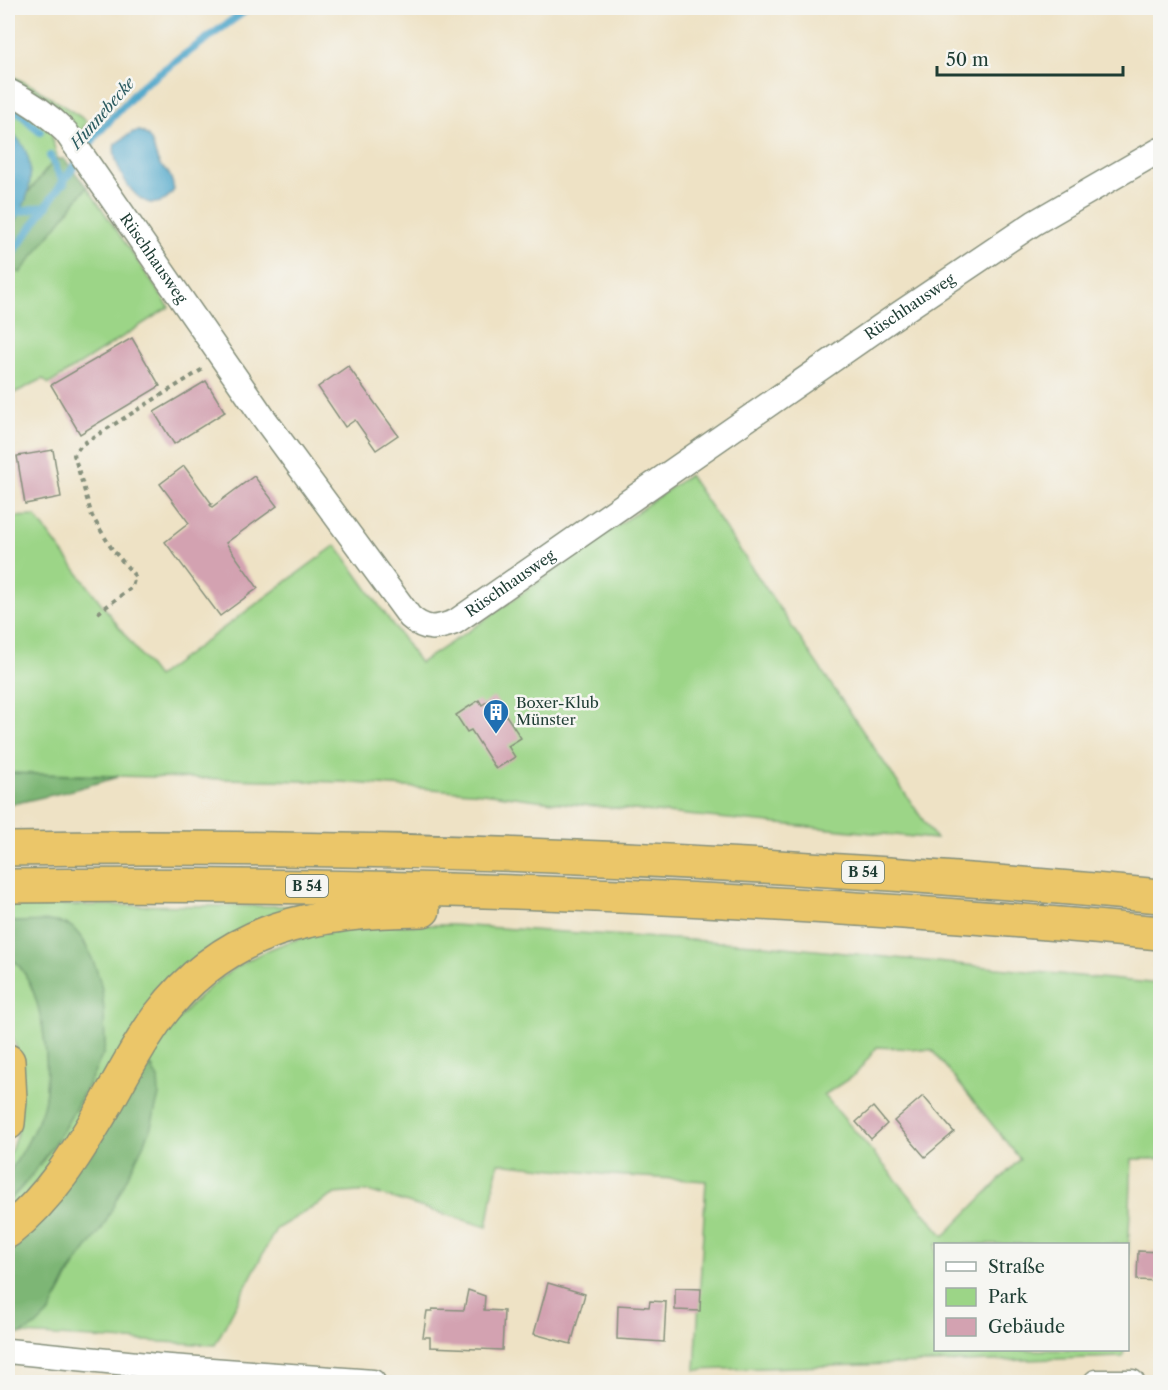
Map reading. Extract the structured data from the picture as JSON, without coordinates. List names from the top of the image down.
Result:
{
  "streets": {
    "highway": ["B 54"],
    "street": ["Rüschhausweg"]
  },
  "water": ["Hunnebecke"],
  "places": {
    "building": ["Boxer-Klub Münster"]
  },
  "legend": ["Straße", "Park", "Gebäude"],
  "scale_bar": "50 m"
}
